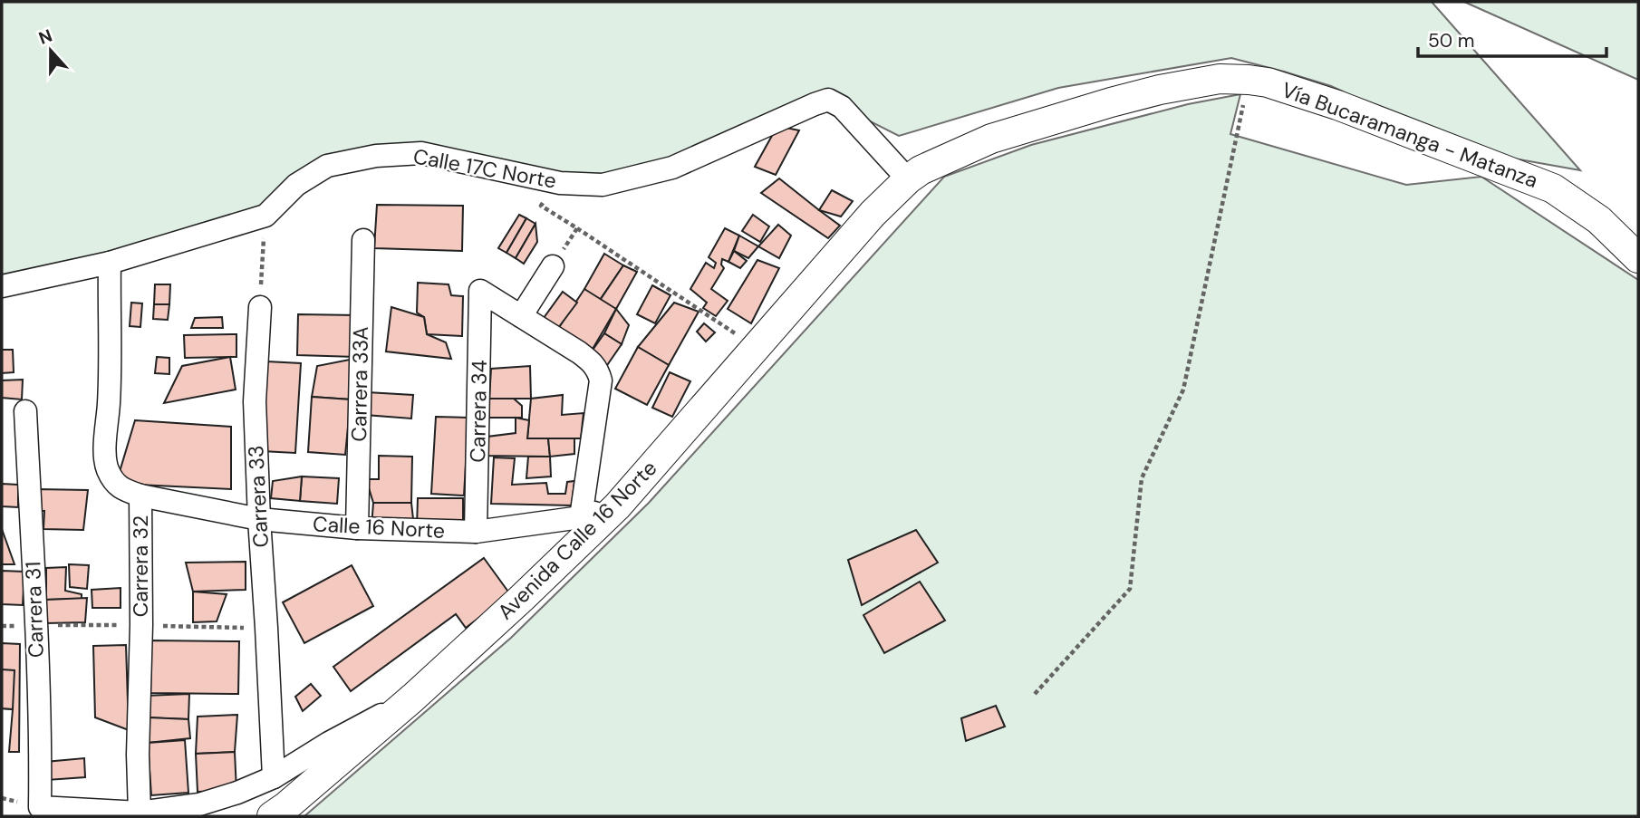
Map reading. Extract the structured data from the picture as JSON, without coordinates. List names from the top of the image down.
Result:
{
  "streets": {
    "street": [
      "Vía Bucaramanga - Matanza",
      "Calle 17C Norte",
      "Carrera 33A",
      "Carrera 34",
      "Carrera 33",
      "Calle 16 Norte",
      "Avenida Calle 16 Norte",
      "Carrera 32",
      "Carrera 31"
    ]
  },
  "crossings": [
    ["Vía Bucaramanga - Matanza", "Calle 17C Norte"],
    ["Vía Bucaramanga - Matanza", "Avenida Calle 16 Norte"],
    ["Calle 17C Norte", "Avenida Calle 16 Norte"],
    ["Calle 17C Norte", "Carrera 32"],
    ["Carrera 33A", "Calle 16 Norte"],
    ["Carrera 34", "Calle 16 Norte"],
    ["Carrera 33", "Calle 16 Norte"],
    ["Calle 16 Norte", "Avenida Calle 16 Norte"],
    ["Calle 16 Norte", "Carrera 32"],
    ["Carrera 32", "Carrera 31"]
  ],
  "scale_bar": "50 m",
  "north": "top"
}
